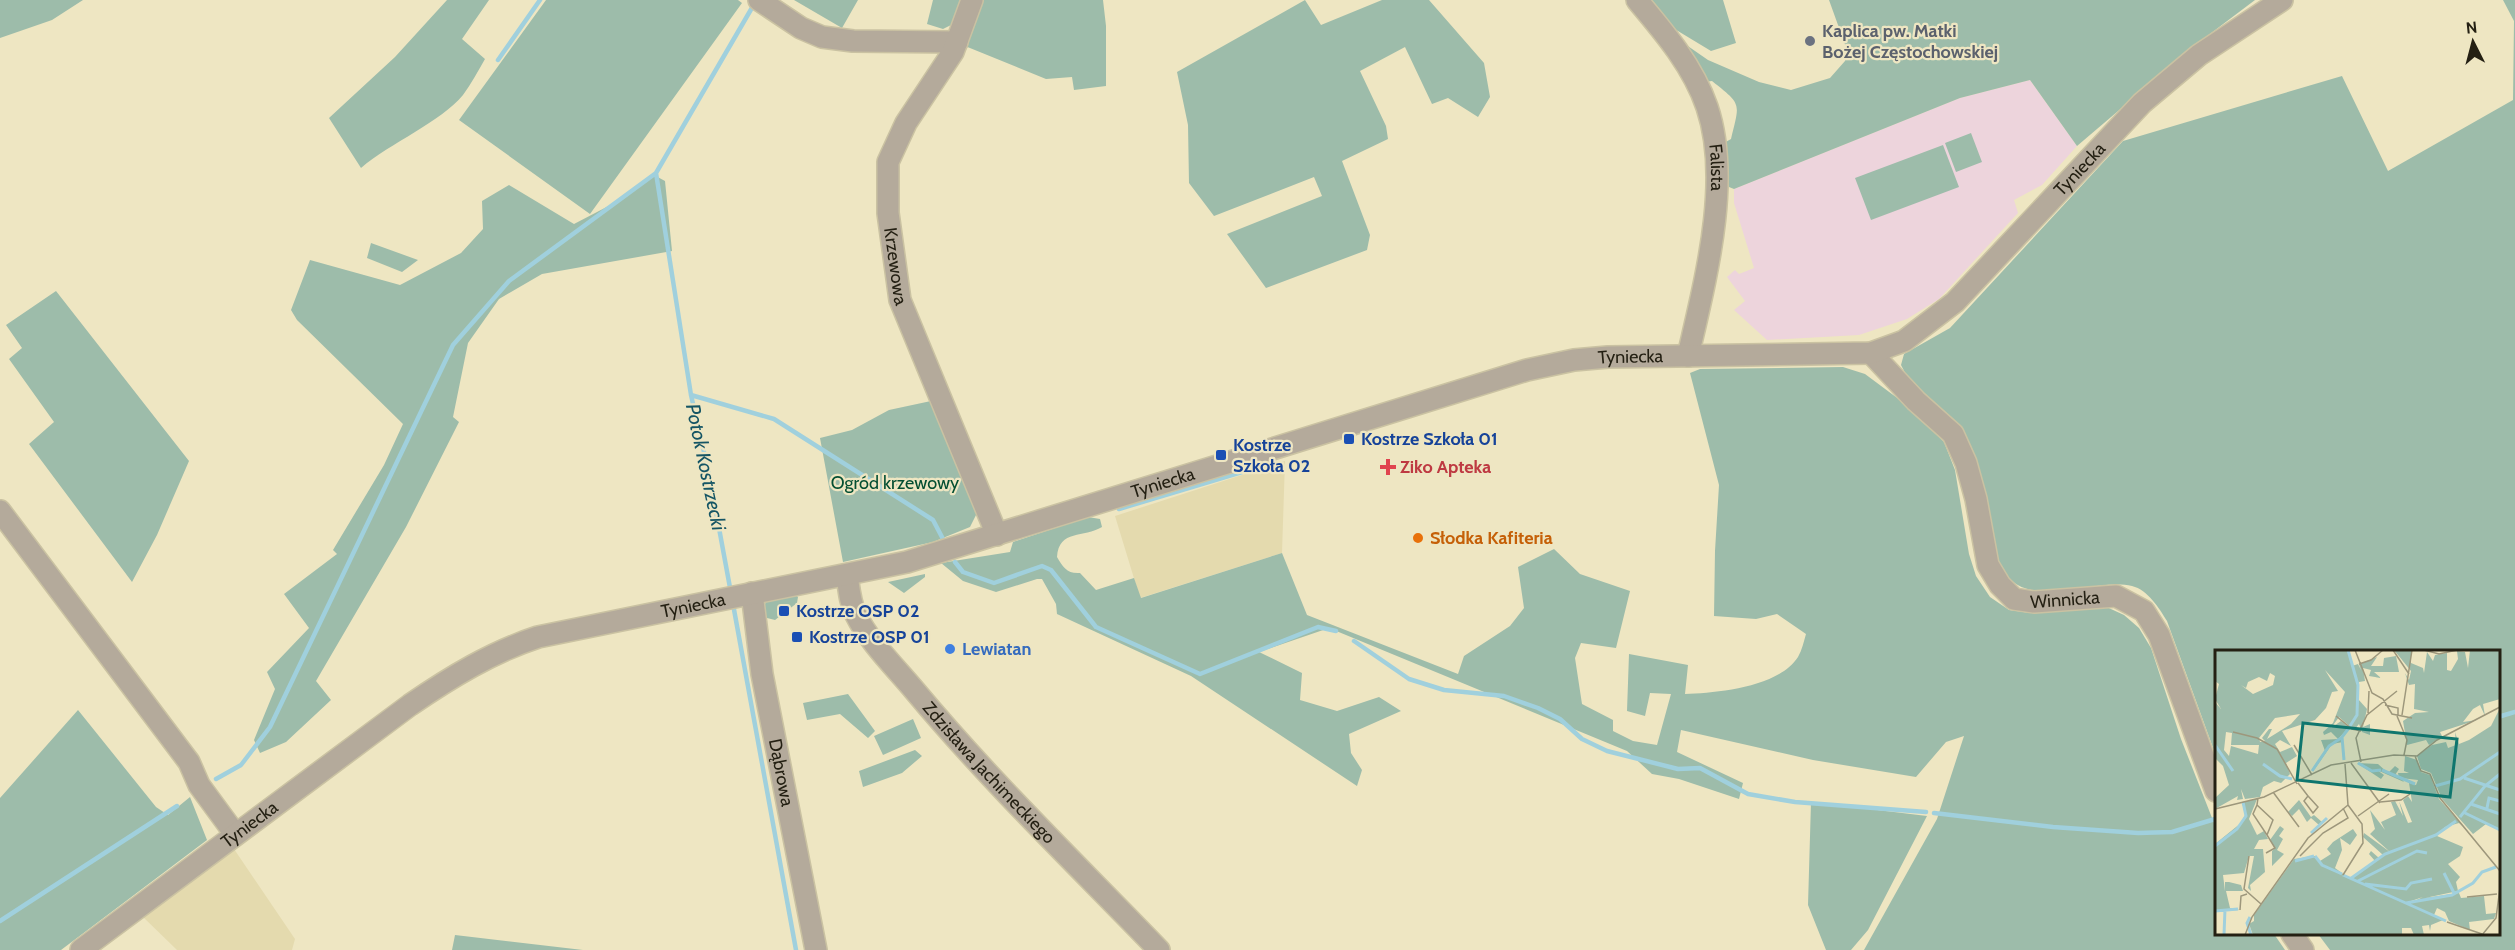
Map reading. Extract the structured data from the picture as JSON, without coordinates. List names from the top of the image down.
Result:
{
  "streets": {
    "street": [
      "Falista",
      "Tyniecka",
      "Krzewowa",
      "Winnicka",
      "Zdzisława Jachimeckiego",
      "Dąbrowa"
    ]
  },
  "crossings": [
    ["Falista", "Tyniecka"],
    ["Tyniecka", "Krzewowa"],
    ["Tyniecka", "Winnicka"],
    ["Tyniecka", "Zdzisława Jachimeckiego"],
    ["Tyniecka", "Dąbrowa"]
  ],
  "water": ["Potok Kostrzecki"],
  "parks": ["Ogród krzewowy"],
  "places": {
    "other": ["Kaplica pw. Matki Bożej Częstochowskiej", "Słodka Kafiteria", "Lewiatan"],
    "transit": [
      "Kostrze Szkoła 01",
      "Kostrze Szkoła 02",
      "Kostrze OSP 02",
      "Kostrze OSP 01"
    ],
    "health": ["Ziko Apteka"]
  },
  "north": "top"
}
